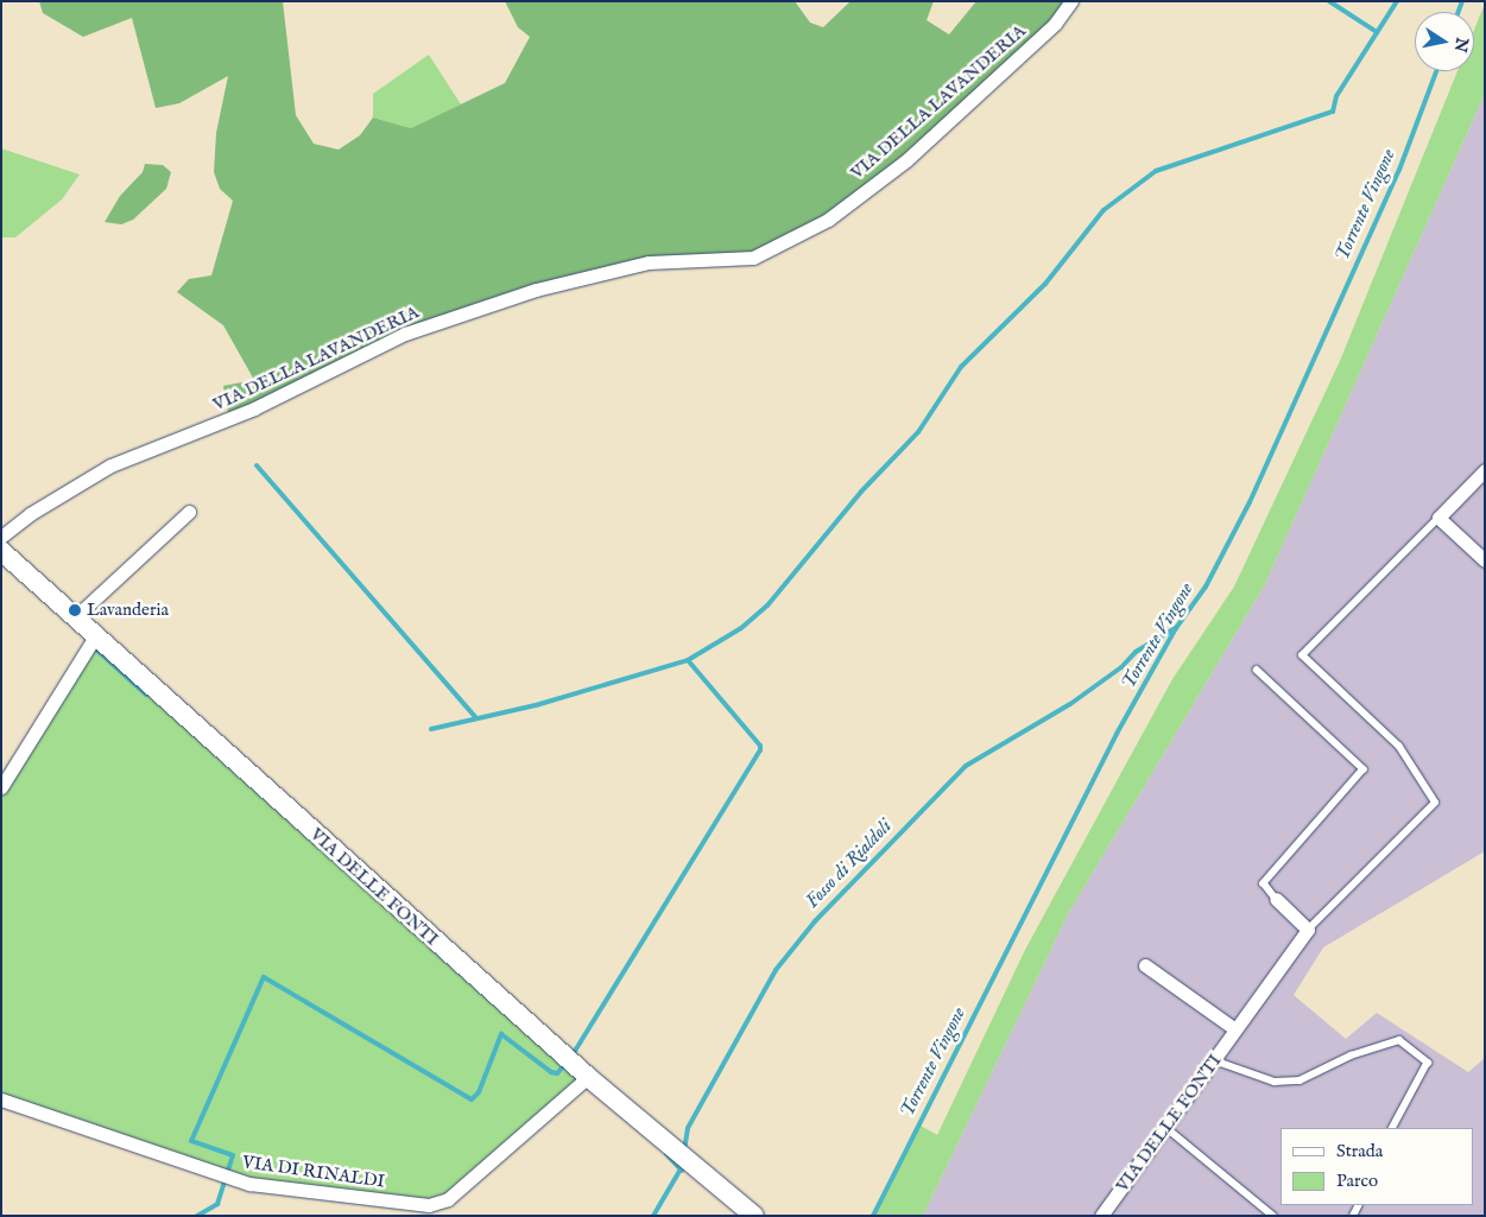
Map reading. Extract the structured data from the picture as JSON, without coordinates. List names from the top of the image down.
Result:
{
  "streets": {
    "street": ["VIA DELLA LAVANDERIA", "VIA DELLE FONTI", "VIA DI RINALDI"]
  },
  "crossings": [
    ["VIA DELLE FONTI", "VIA DI RINALDI"]
  ],
  "water": ["Torrente Vingone", "Fosso di Rialdoli"],
  "places": ["Lavanderia"],
  "legend": ["Strada", "Parco"],
  "north": "right"
}
